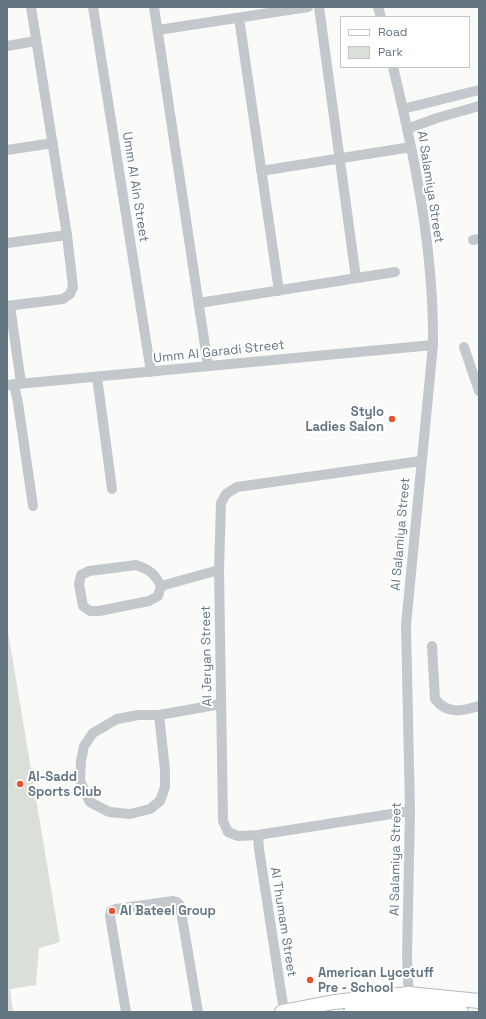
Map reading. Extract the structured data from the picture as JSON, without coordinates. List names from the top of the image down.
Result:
{
  "streets": {
    "street": [
      "Umm Al Ain Street",
      "Al Salamiya Street",
      "Umm Al Garadi Street",
      "Al Jeryan Street",
      "Al Thumam Street"
    ]
  },
  "crossings": [
    ["Umm Al Ain Street", "Umm Al Garadi Street"],
    ["Al Salamiya Street", "Umm Al Garadi Street"],
    ["Al Salamiya Street", "Al Jeryan Street"],
    ["Al Jeryan Street", "Al Thumam Street"]
  ],
  "places": [
    "Stylo Ladies Salon",
    "Al-Sadd Sports Club",
    "Al Bateel Group",
    "American Lycetuff Pre - School"
  ],
  "legend": ["Road", "Park"]
}
